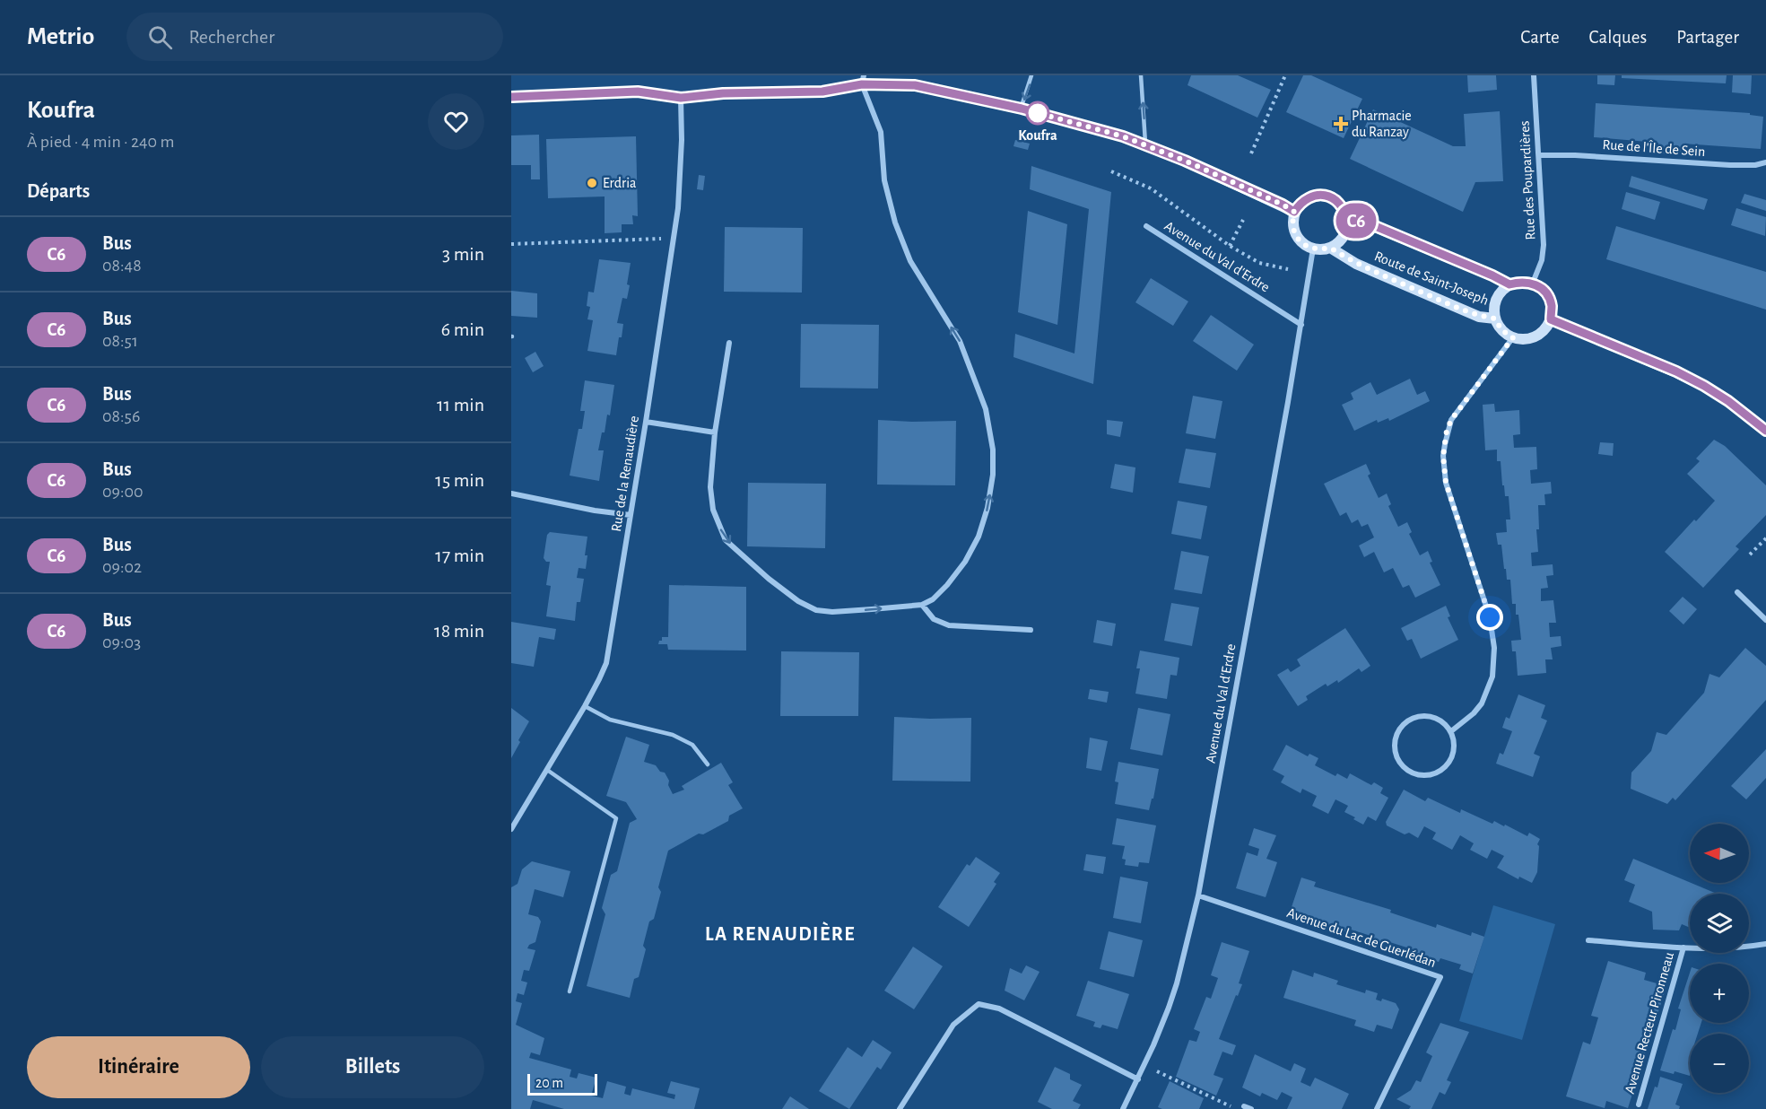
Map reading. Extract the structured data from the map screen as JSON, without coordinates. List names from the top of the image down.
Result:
{
  "streets": {
    "street": [
      "Rue de l'Île de Sein",
      "Rue des Poupardières",
      "Avenue du Val d'Erdre",
      "Route de Saint-Joseph",
      "Rue de la Renaudière",
      "Avenue du Lac de Guerlédan",
      "Avenue Recteur Pironneau"
    ]
  },
  "crossings": [
    ["Rue de l'Île de Sein", "Rue des Poupardières"],
    ["Rue des Poupardières", "Route de Saint-Joseph"],
    ["Avenue du Val d'Erdre", "Route de Saint-Joseph"],
    ["Avenue du Val d'Erdre", "Avenue du Lac de Guerlédan"]
  ],
  "districts": ["LA RENAUDIÈRE"],
  "places": {
    "other": ["Koufra", "Erdria"],
    "health": ["Pharmacie du Ranzay"]
  },
  "lines": ["bus line C6"],
  "scale_bar": "20 m",
  "north": "left",
  "page": {
    "header": "Metrio",
    "search": "Rechercher",
    "nav": ["Carte", "Calques", "Partager"],
    "heading": [
      ["Koufra", "À pied · 4 min · 240 m"],
      "Départs"
    ],
    "on_map": "C6",
    "list": [
      {
        "mark": "C6",
        "name": "Bus",
        "note": "08:48",
        "value": "3 min"
      },
      {
        "mark": "C6",
        "name": "Bus",
        "note": "08:51",
        "value": "6 min"
      },
      {
        "mark": "C6",
        "name": "Bus",
        "note": "08:56",
        "value": "11 min"
      },
      {
        "mark": "C6",
        "name": "Bus",
        "note": "09:00",
        "value": "15 min"
      },
      {
        "mark": "C6",
        "name": "Bus",
        "note": "09:02",
        "value": "17 min"
      },
      {
        "mark": "C6",
        "name": "Bus",
        "note": "09:03",
        "value": "18 min"
      }
    ],
    "map_buttons": ["+", "−"],
    "buttons": ["Itinéraire", "Billets"],
    "scale": "20 m"
  }
}
